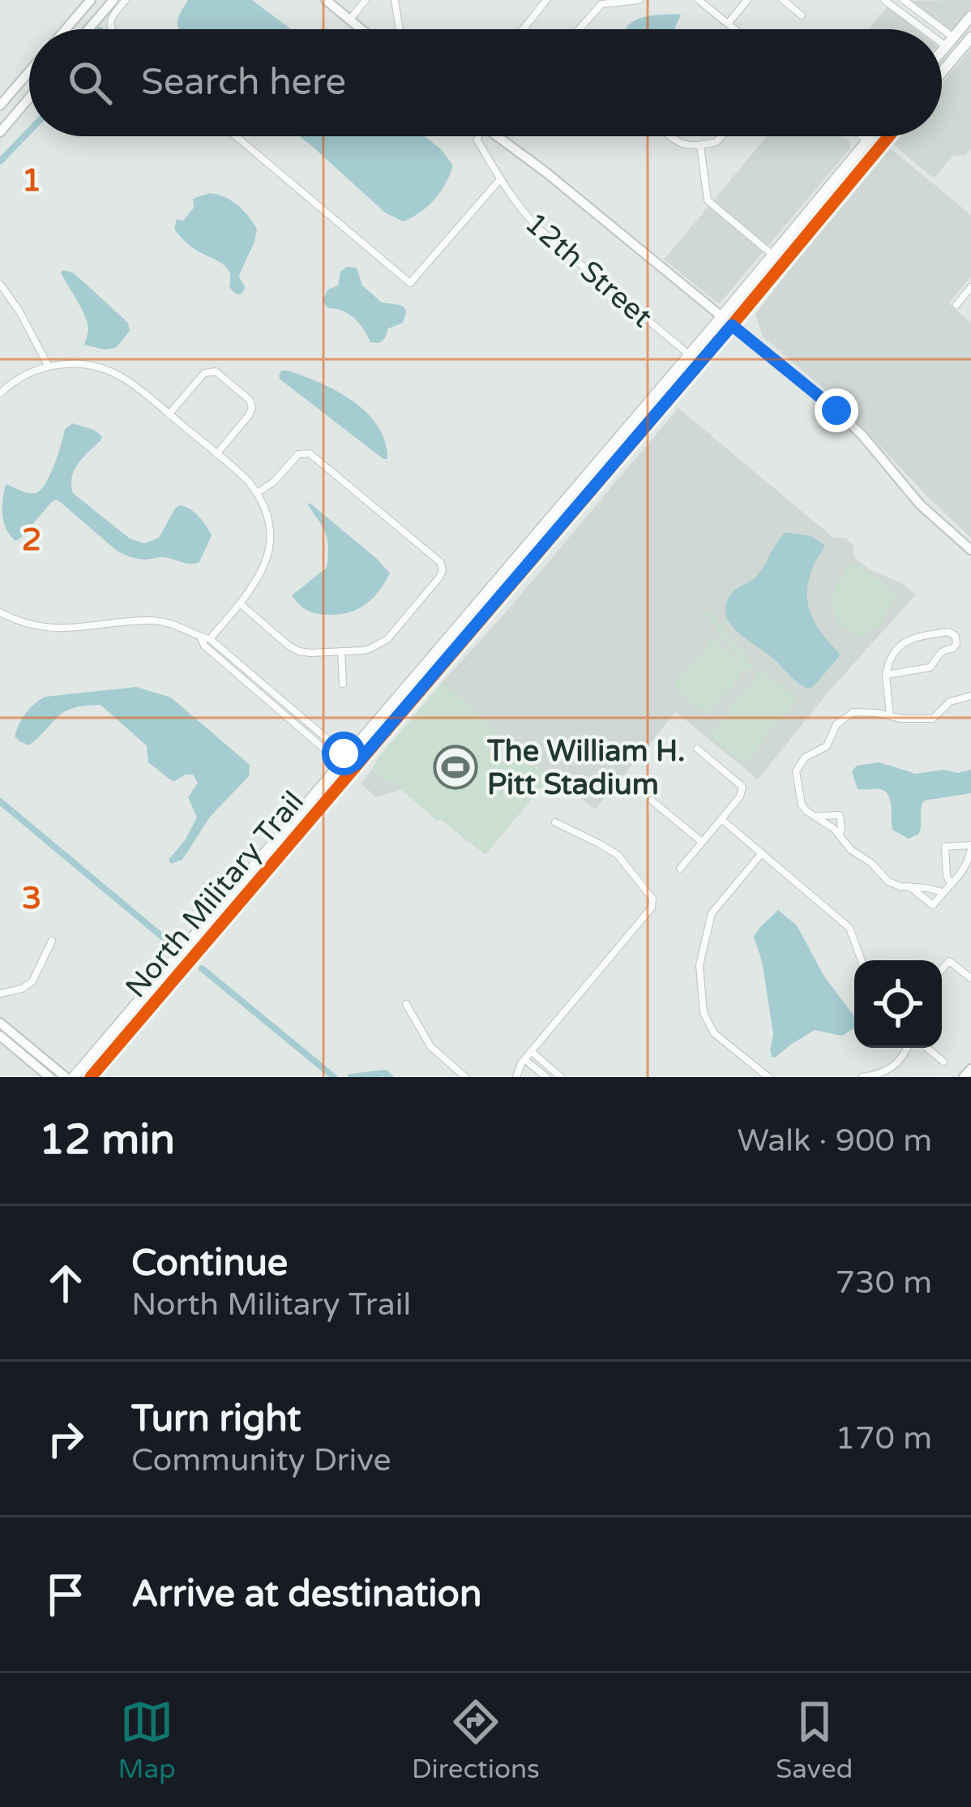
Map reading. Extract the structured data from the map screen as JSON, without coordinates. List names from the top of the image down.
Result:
{
  "streets": {
    "main road": ["North Military Trail"],
    "street": ["12th Street"]
  },
  "crossings": [
    ["12th Street", "North Military Trail"]
  ],
  "places": {
    "sports": ["The William H. Pitt Stadium"]
  },
  "page": {
    "search": "Search here",
    "heading": ["12 min", "Walk · 900 m"],
    "list": [
      ["Continue", "North Military Trail", "730 m"],
      ["Turn right", "Community Drive", "170 m"],
      "Arrive at destination"
    ],
    "nav": ["Map", "Directions", "Saved"]
  },
  "grid": {
    "rows": ["1", "2", "3"]
  }
}
